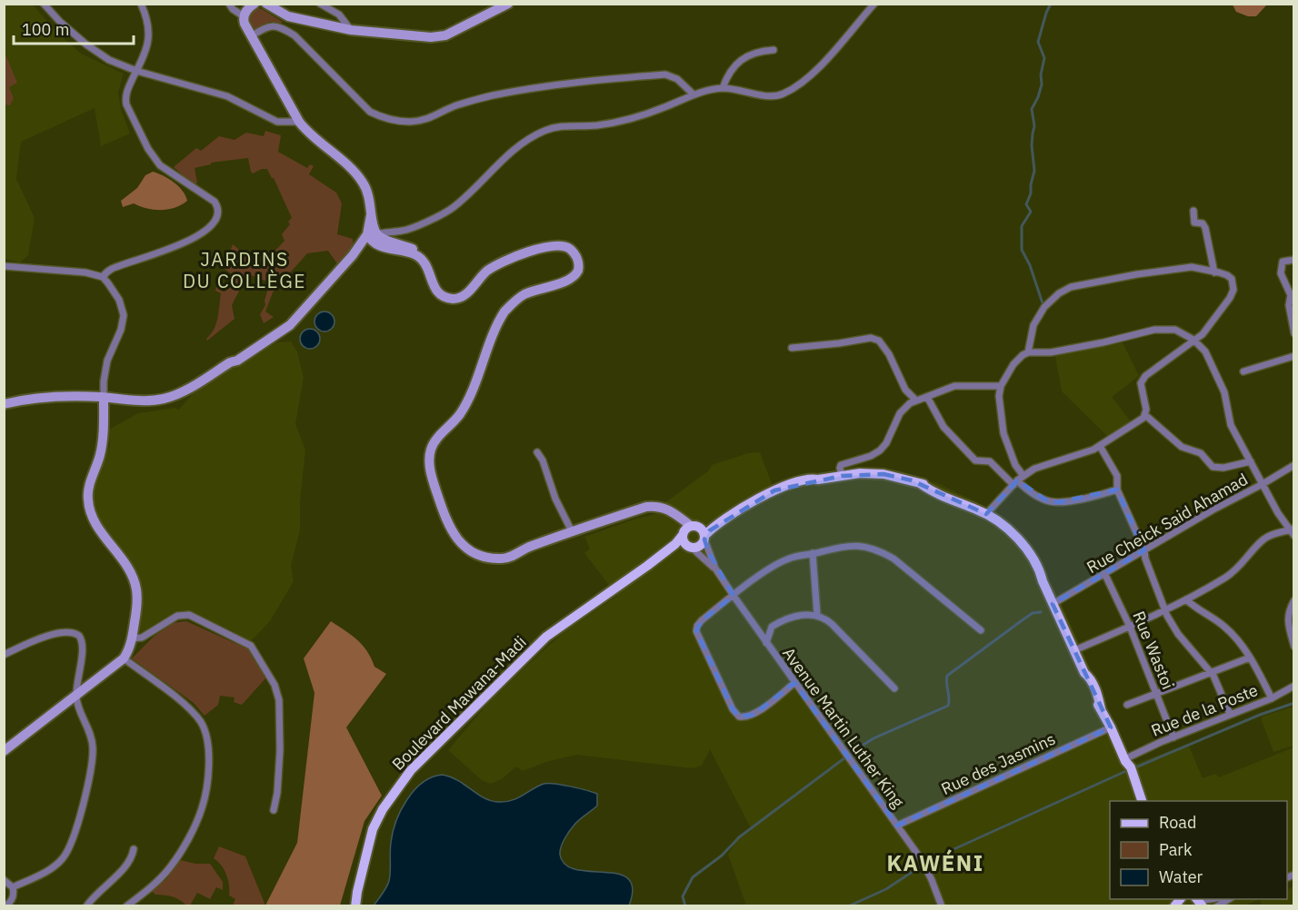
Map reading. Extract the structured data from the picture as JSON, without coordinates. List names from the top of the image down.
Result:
{
  "streets": {
    "main road": ["Boulevard Mawana-Madi"],
    "street": [
      "Rue Cheick Said Ahamad",
      "Rue Wastoi",
      "Rue de la Poste",
      "Avenue Martin Luther King",
      "Rue des Jasmins"
    ]
  },
  "crossings": [
    ["Rue Cheick Said Ahamad", "Rue Wastoi"],
    ["Rue Wastoi", "Rue de la Poste"],
    ["Boulevard Mawana-Madi", "Avenue Martin Luther King"],
    ["Avenue Martin Luther King", "Rue des Jasmins"]
  ],
  "districts": ["JARDINS DU COLLÈGE", "KAWÉNI"],
  "legend": ["Road", "Park", "Water"],
  "scale_bar": "100 m"
}
